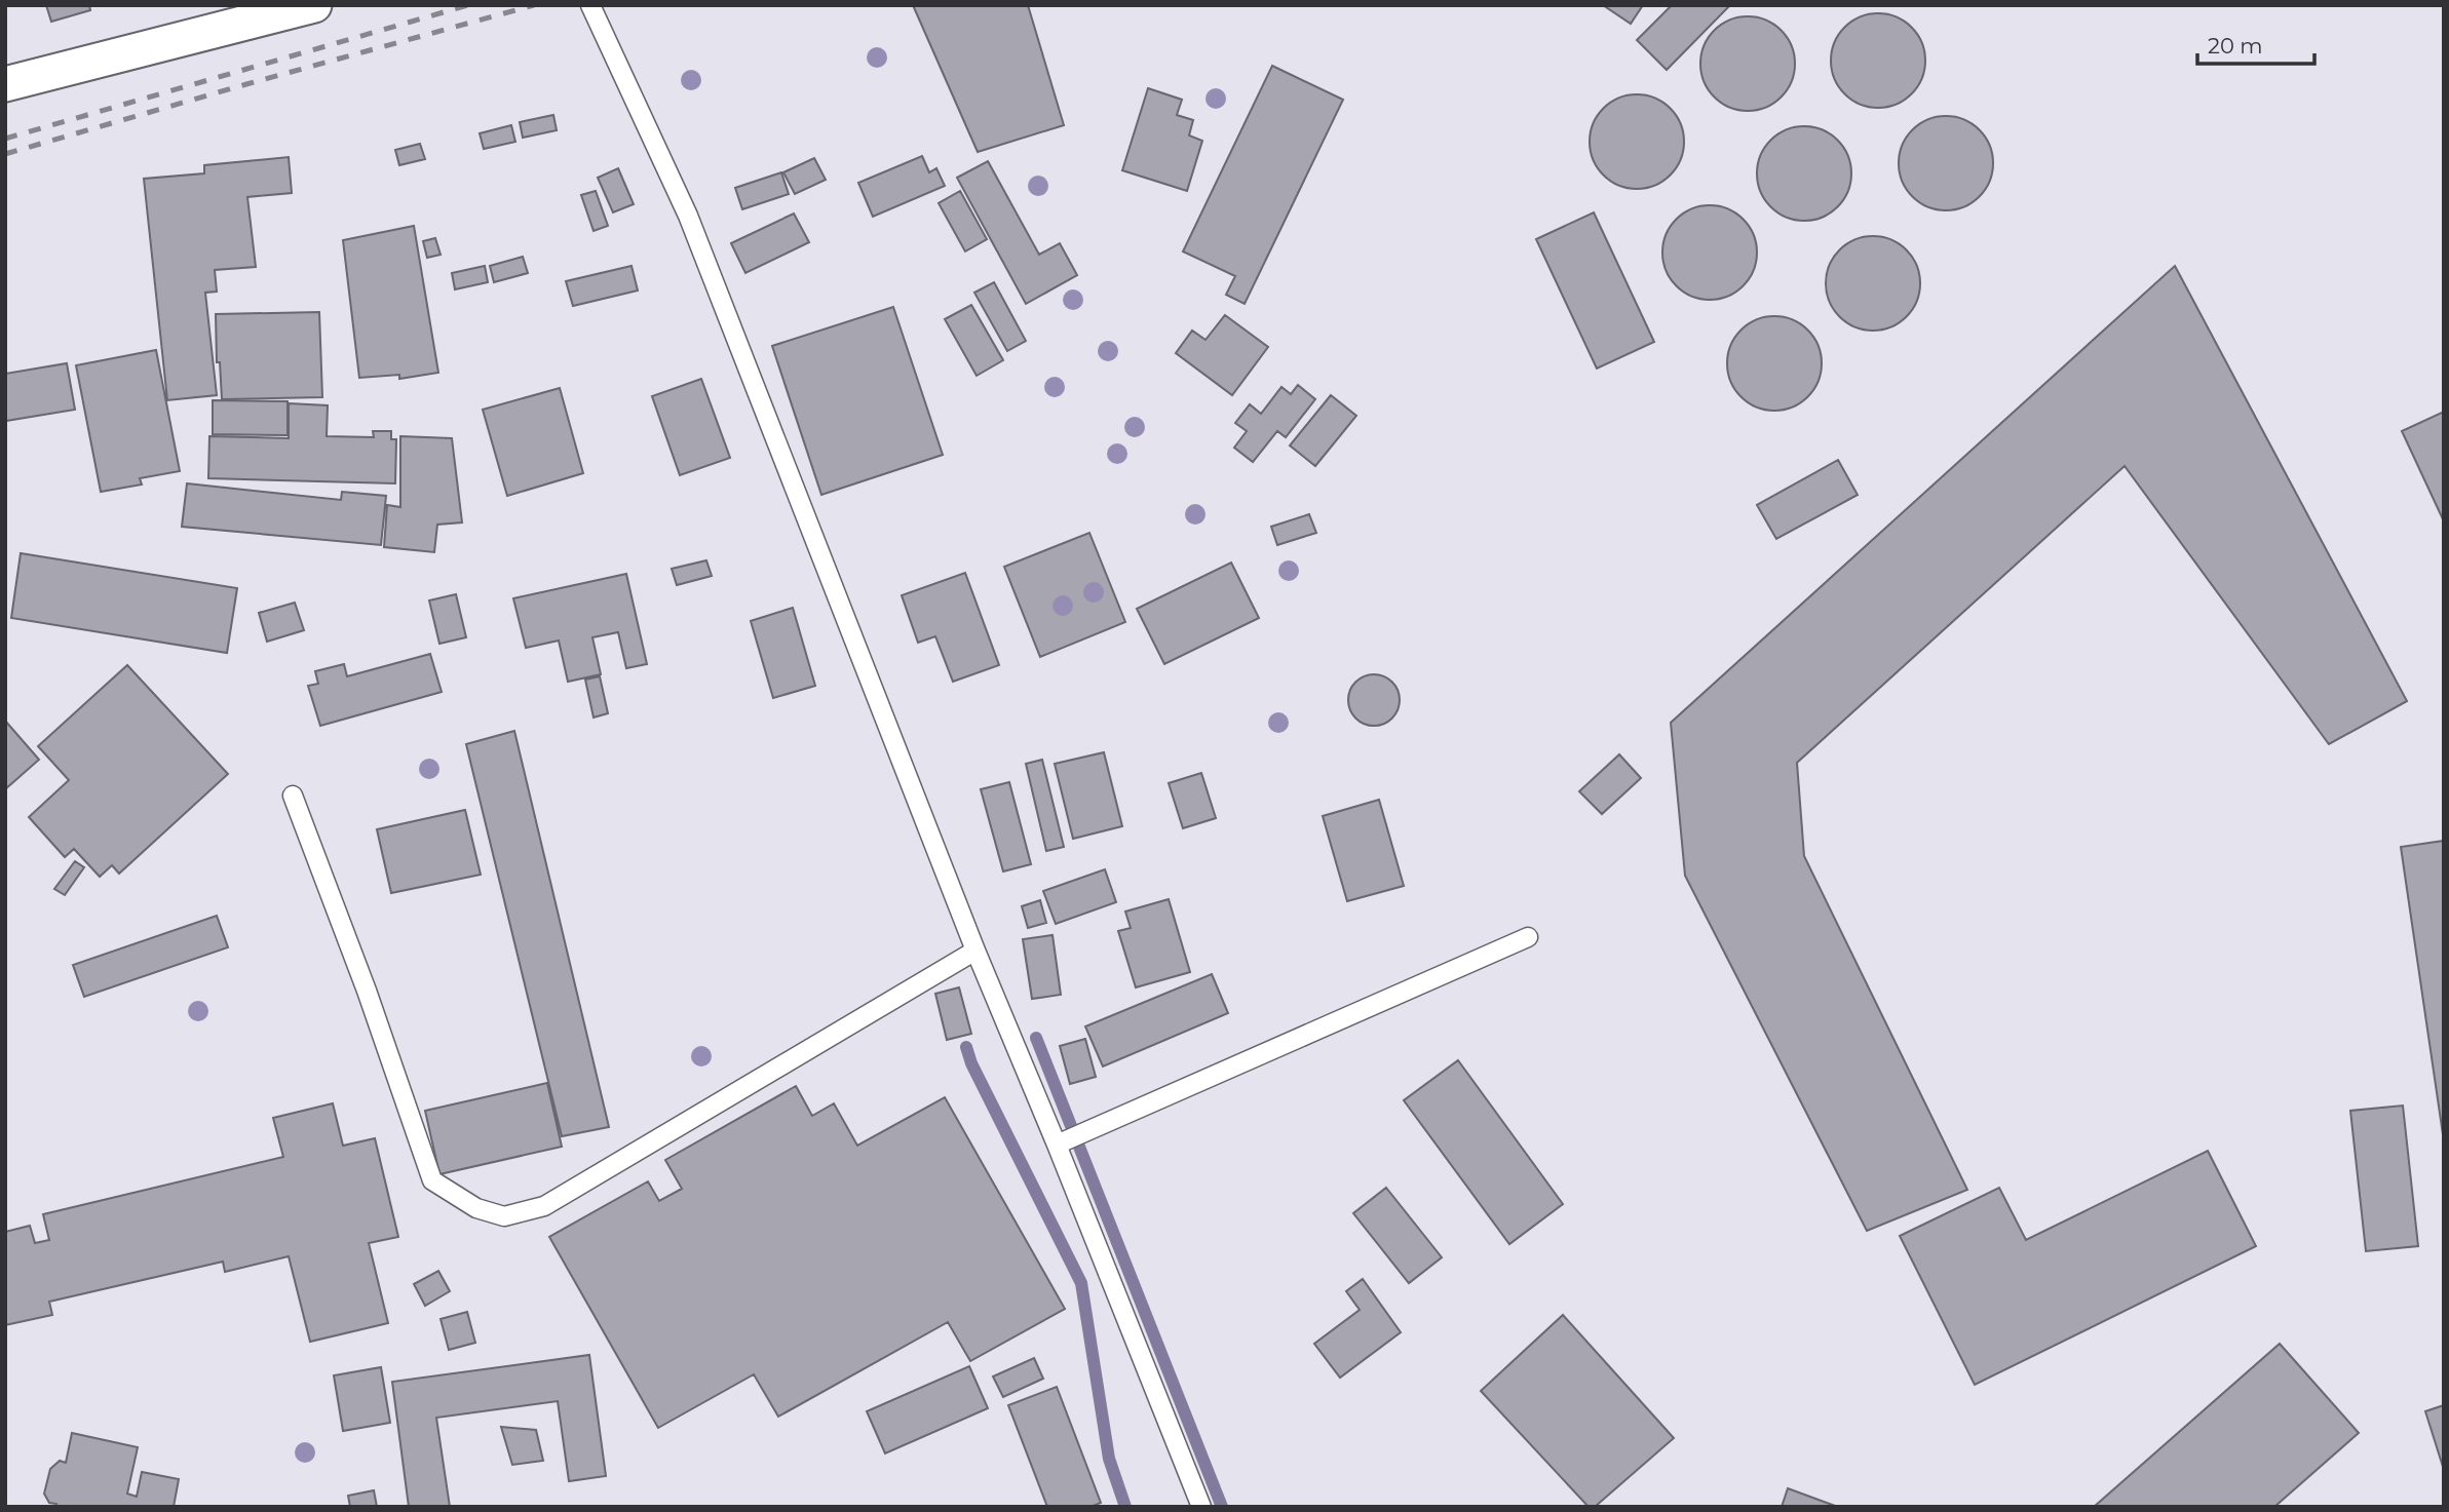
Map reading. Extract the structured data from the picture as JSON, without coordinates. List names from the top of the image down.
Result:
{
  "scale_bar": "20 m"
}
